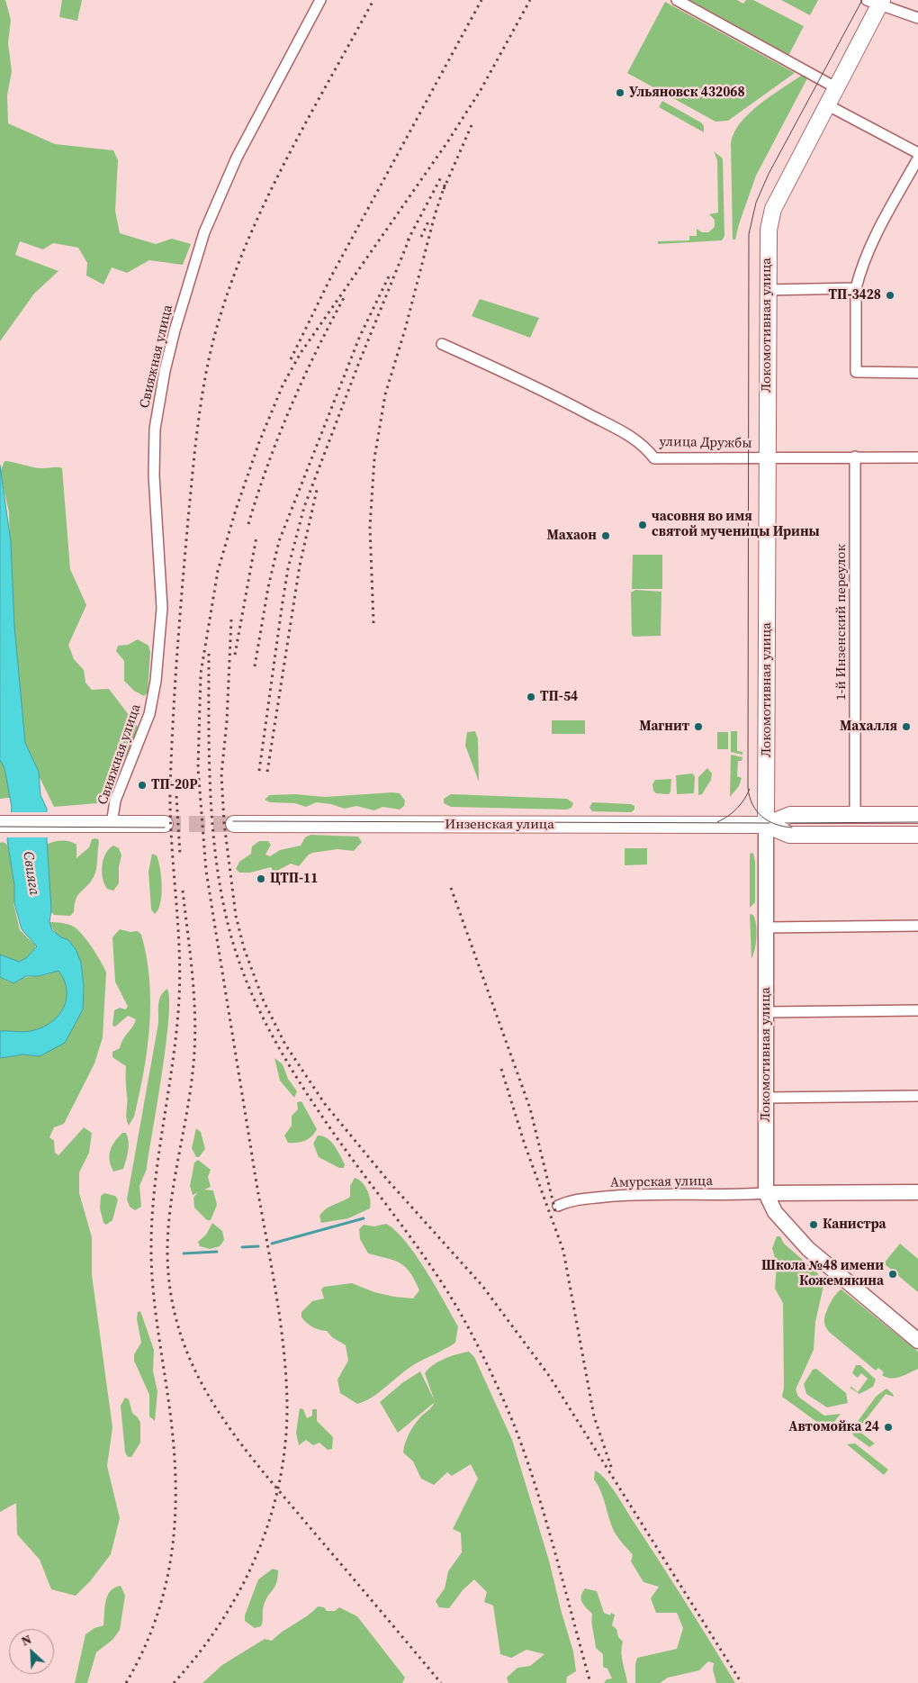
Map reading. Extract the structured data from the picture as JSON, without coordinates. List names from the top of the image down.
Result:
{
  "streets": {
    "main road": ["Локомотивная улица", "Инзенская улица"],
    "street": [
      "Свияжная улица",
      "улица Дружбы",
      "1-й Инзенский переулок",
      "Амурская улица"
    ]
  },
  "crossings": [
    ["Локомотивная улица", "улица Дружбы"],
    ["Локомотивная улица", "Инзенская улица"],
    ["Локомотивная улица", "Амурская улица"],
    ["улица Дружбы", "1-й Инзенский переулок"],
    ["1-й Инзенский переулок", "Инзенская улица"]
  ],
  "water": ["Свияга"],
  "places": [
    "Ульяновск 432068",
    "ТП-3428",
    "часовня во имя святой мученицы Ирины",
    "Махаон",
    "ТП-54",
    "Магнит",
    "Махалля",
    "ТП-20Р",
    "ЦТП-11",
    "Канистра",
    "Школа №48 имени Кожемякина",
    "Автомойка 24"
  ],
  "north": "top left"
}
